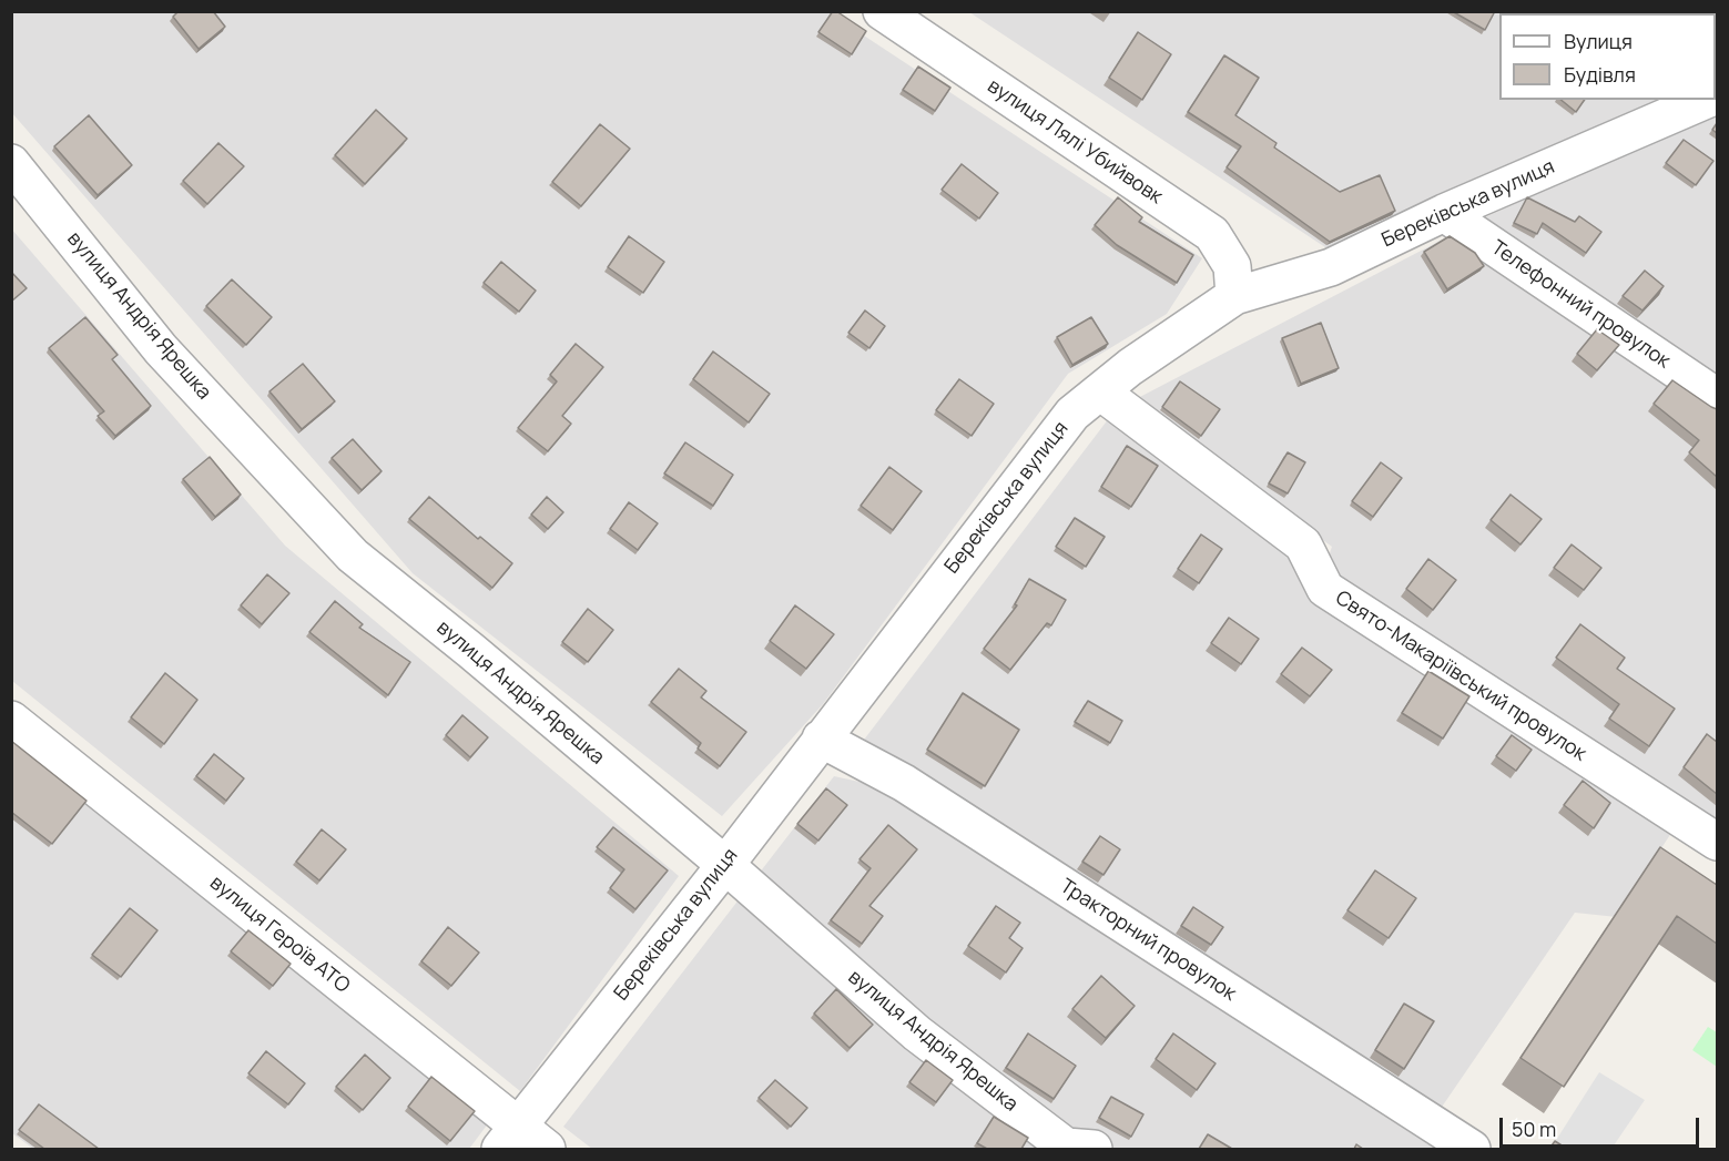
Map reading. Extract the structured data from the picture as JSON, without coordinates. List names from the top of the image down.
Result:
{
  "streets": {
    "street": [
      "вулиця Лялі Убийвовк",
      "Береківська вулиця",
      "Телефонний провулок",
      "вулиця Андрія Ярешка",
      "Свято-Макаріївський провулок",
      "вулиця Героїв АТО",
      "Тракторний провулок"
    ]
  },
  "crossings": [
    ["вулиця Лялі Убийвовк", "Береківська вулиця"],
    ["Береківська вулиця", "Телефонний провулок"],
    ["Береківська вулиця", "вулиця Андрія Ярешка"],
    ["Береківська вулиця", "Свято-Макаріївський провулок"],
    ["Береківська вулиця", "вулиця Героїв АТО"],
    ["Береківська вулиця", "Тракторний провулок"]
  ],
  "legend": ["Вулиця", "Будівля"],
  "scale_bar": "50 m"
}
